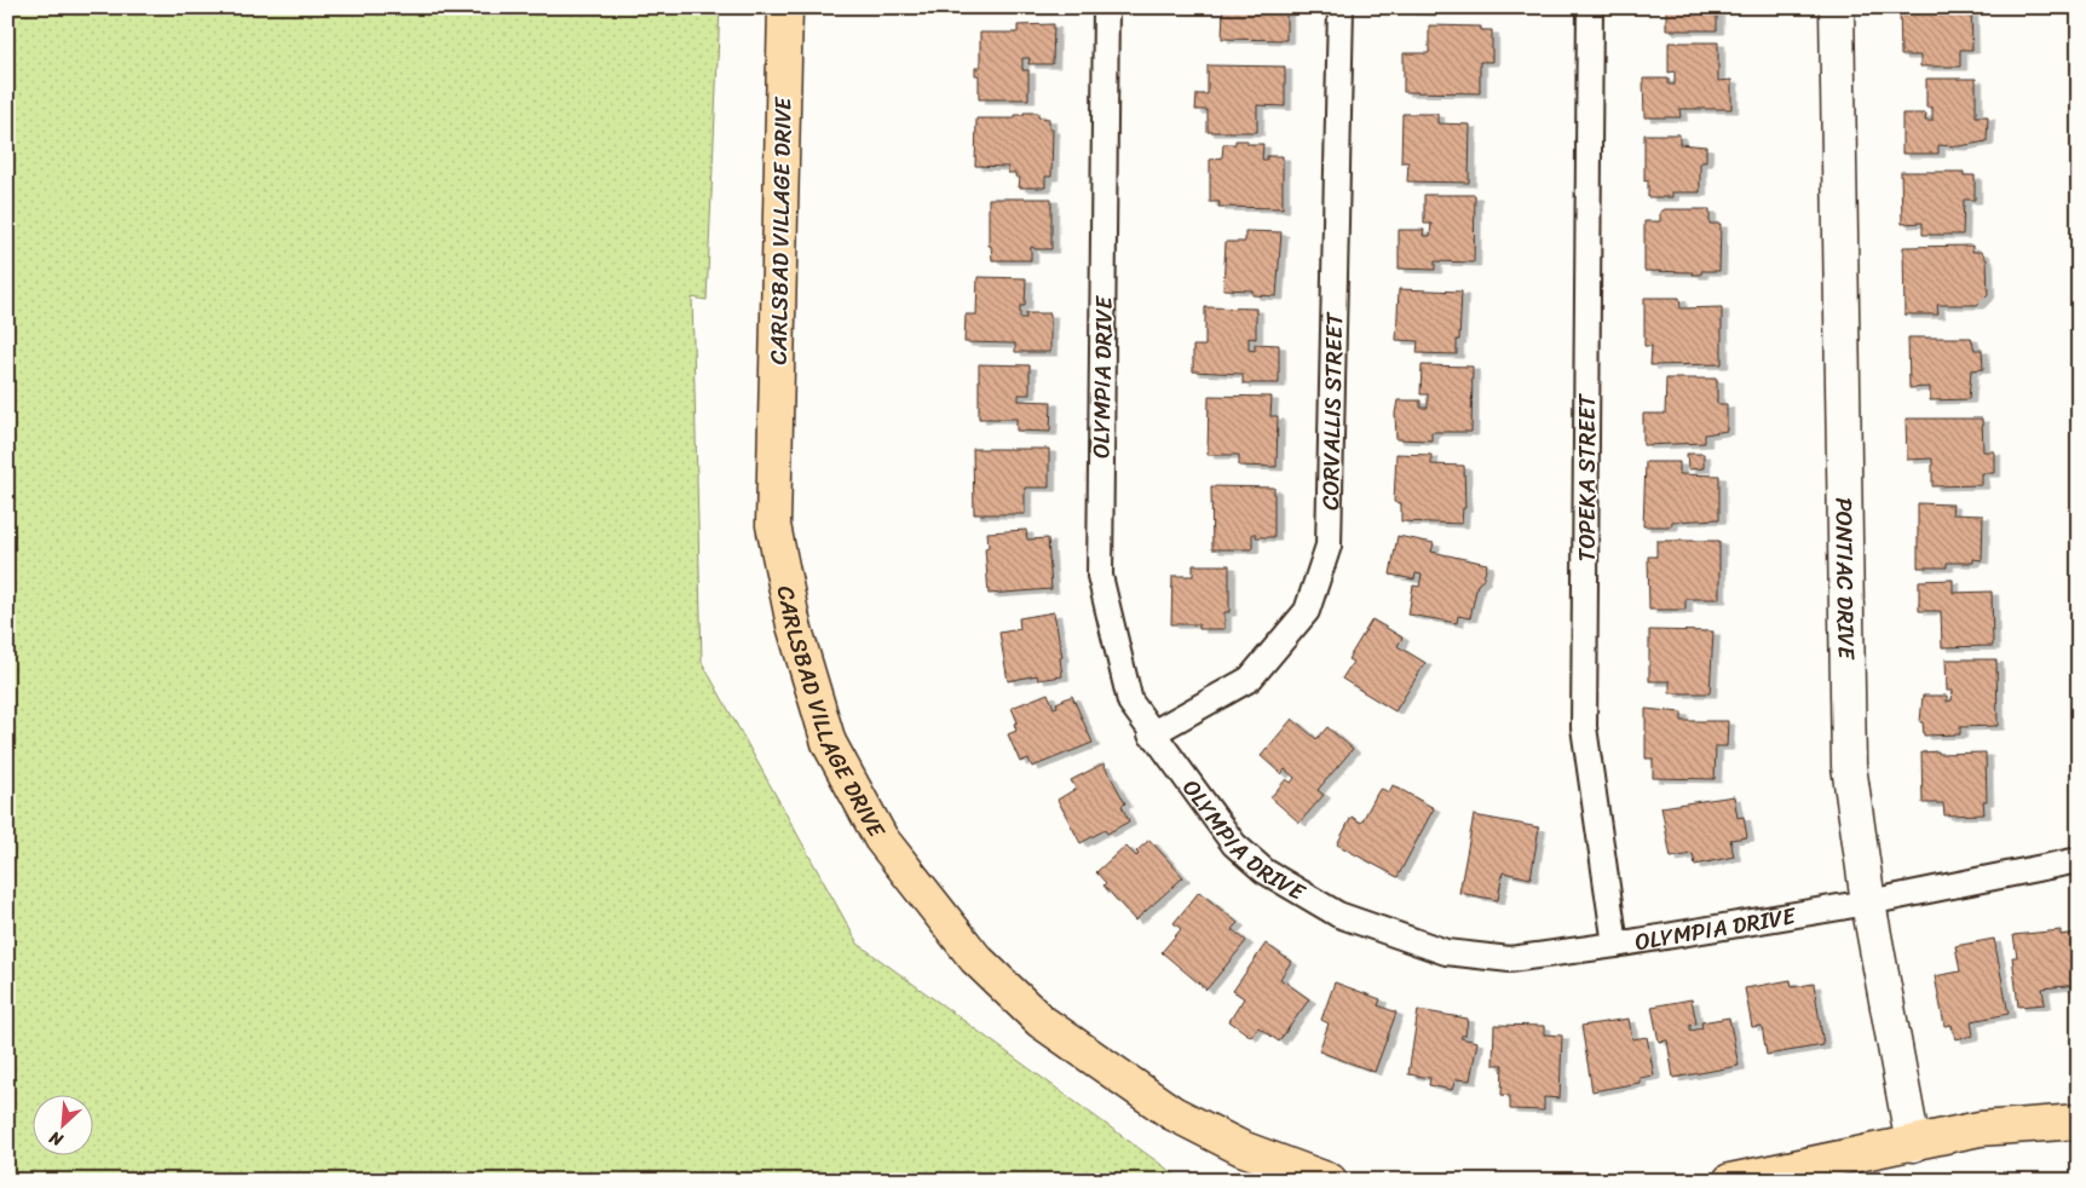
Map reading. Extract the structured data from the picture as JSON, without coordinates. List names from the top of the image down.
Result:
{
  "streets": {
    "main road": ["CARLSBAD VILLAGE DRIVE", "PONTIAC DRIVE"],
    "street": ["OLYMPIA DRIVE", "CORVALLIS STREET", "TOPEKA STREET"]
  },
  "crossings": [
    ["OLYMPIA DRIVE", "CORVALLIS STREET"],
    ["OLYMPIA DRIVE", "TOPEKA STREET"],
    ["OLYMPIA DRIVE", "PONTIAC DRIVE"]
  ],
  "north": "bottom left"
}
